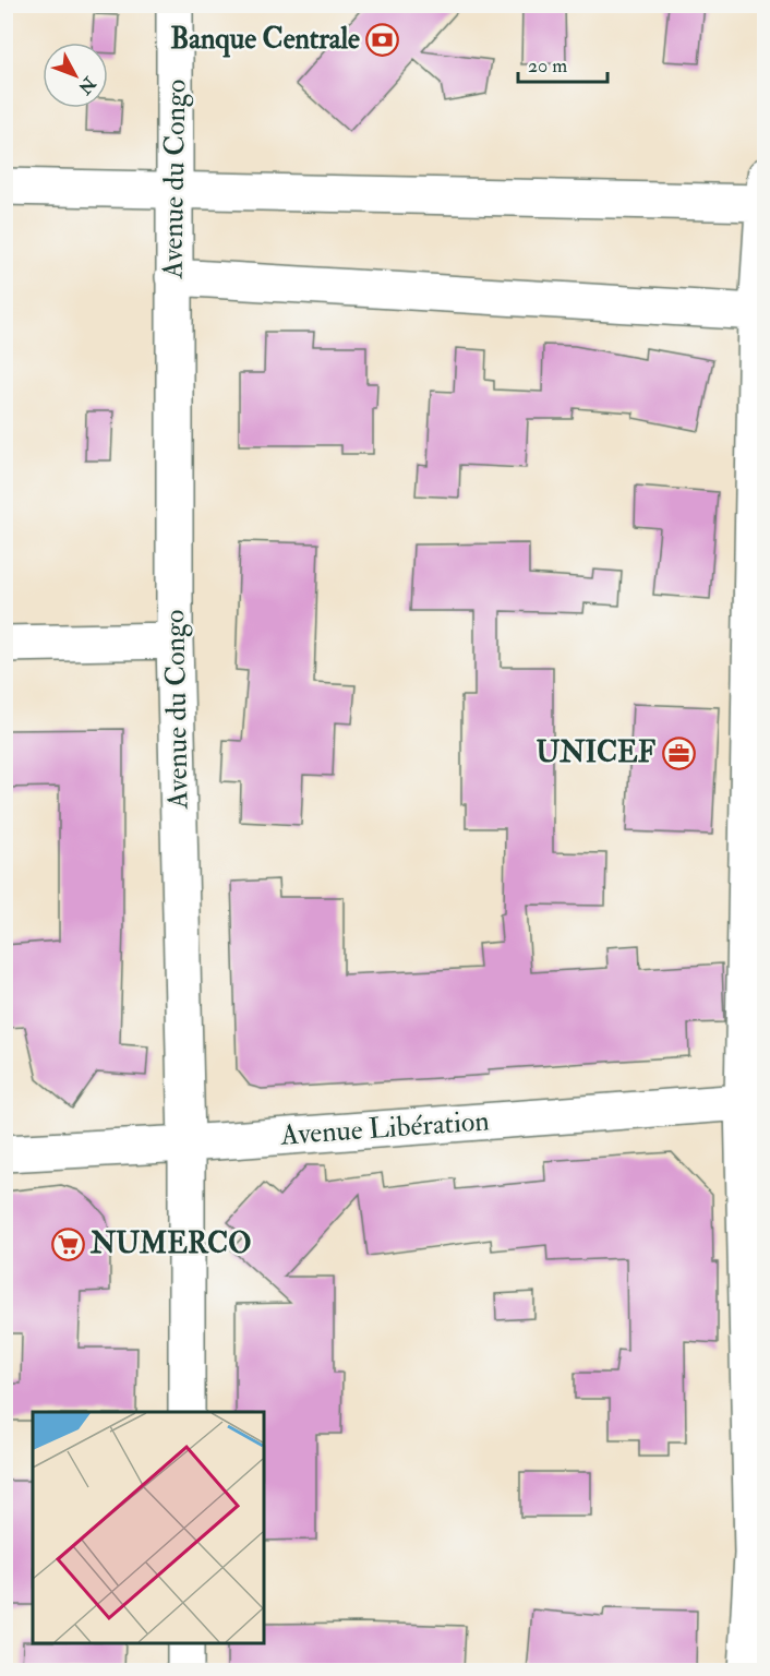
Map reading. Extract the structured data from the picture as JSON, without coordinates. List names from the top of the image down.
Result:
{
  "streets": {
    "street": ["Avenue du Congo", "Avenue Libération"]
  },
  "crossings": [
    ["Avenue du Congo", "Avenue Libération"]
  ],
  "places": {
    "bank": ["Banque Centrale"],
    "office": ["UNICEF"],
    "supermarket": ["NUMERCO"]
  },
  "scale_bar": "20 m",
  "north": "bottom right"
}
